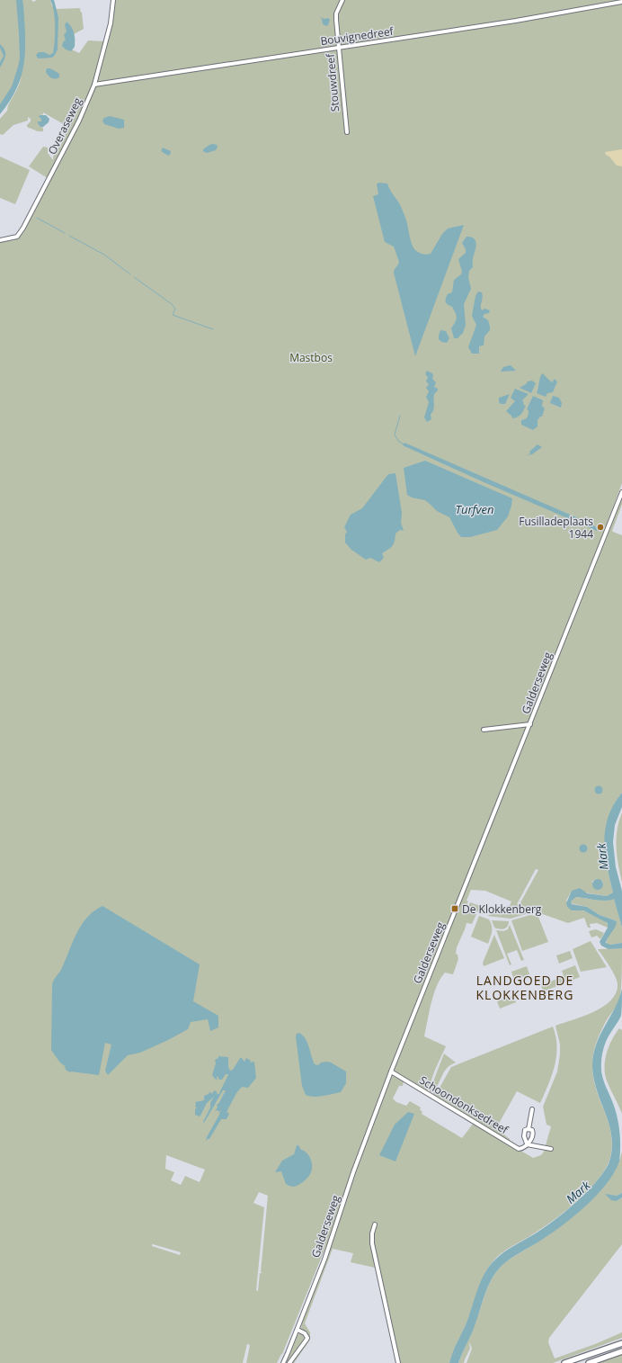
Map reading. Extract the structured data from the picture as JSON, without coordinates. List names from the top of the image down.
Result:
{
  "streets": {
    "street": [
      "Bouvignedreef",
      "Stouwdreef",
      "Overaseweg",
      "Galderseweg",
      "Schoondonksedreef"
    ]
  },
  "crossings": [
    ["Bouvignedreef", "Stouwdreef"],
    ["Bouvignedreef", "Overaseweg"],
    ["Galderseweg", "Schoondonksedreef"]
  ],
  "districts": ["LANDGOED DE KLOKKENBERG"],
  "water": ["Turfven", "Mark"],
  "parks": ["Mastbos"],
  "places": {
    "other": ["Fusilladeplaats 1944"],
    "transit": ["De Klokkenberg"]
  }
}
